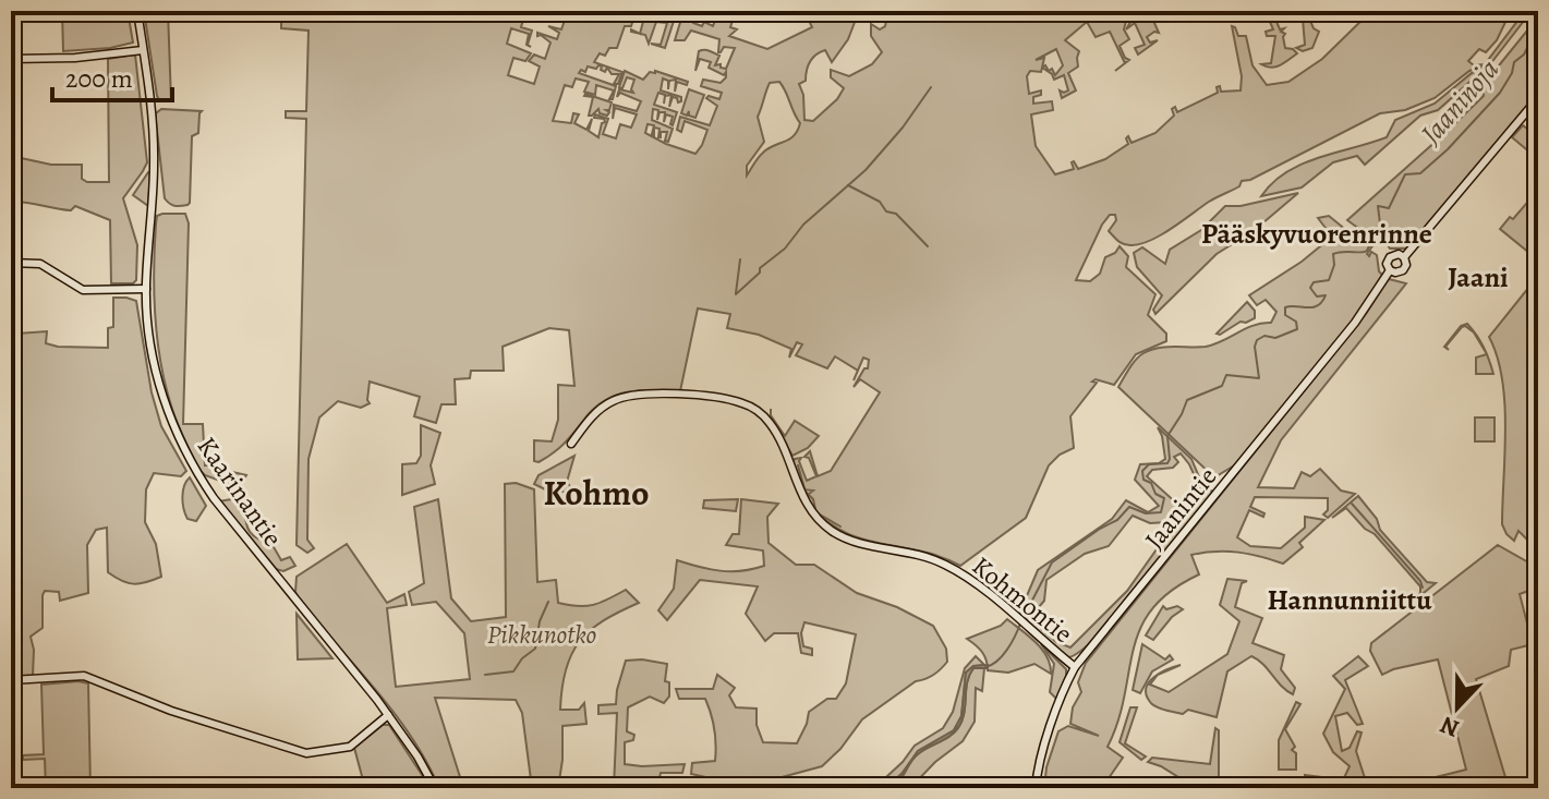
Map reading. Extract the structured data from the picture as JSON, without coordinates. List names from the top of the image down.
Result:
{
  "streets": {
    "main road": ["Kaarinantie", "Jaanintie", "Kohmontie"]
  },
  "crossings": [
    ["Jaanintie", "Kohmontie"]
  ],
  "districts": [
    "Pääskyvuorenrinne",
    "Jaani",
    "Kohmo",
    "Hannunniittu"
  ],
  "water": ["Jaaninoja"],
  "parks": ["Pikkunotko"],
  "scale_bar": "200 m",
  "north": "bottom"
}
